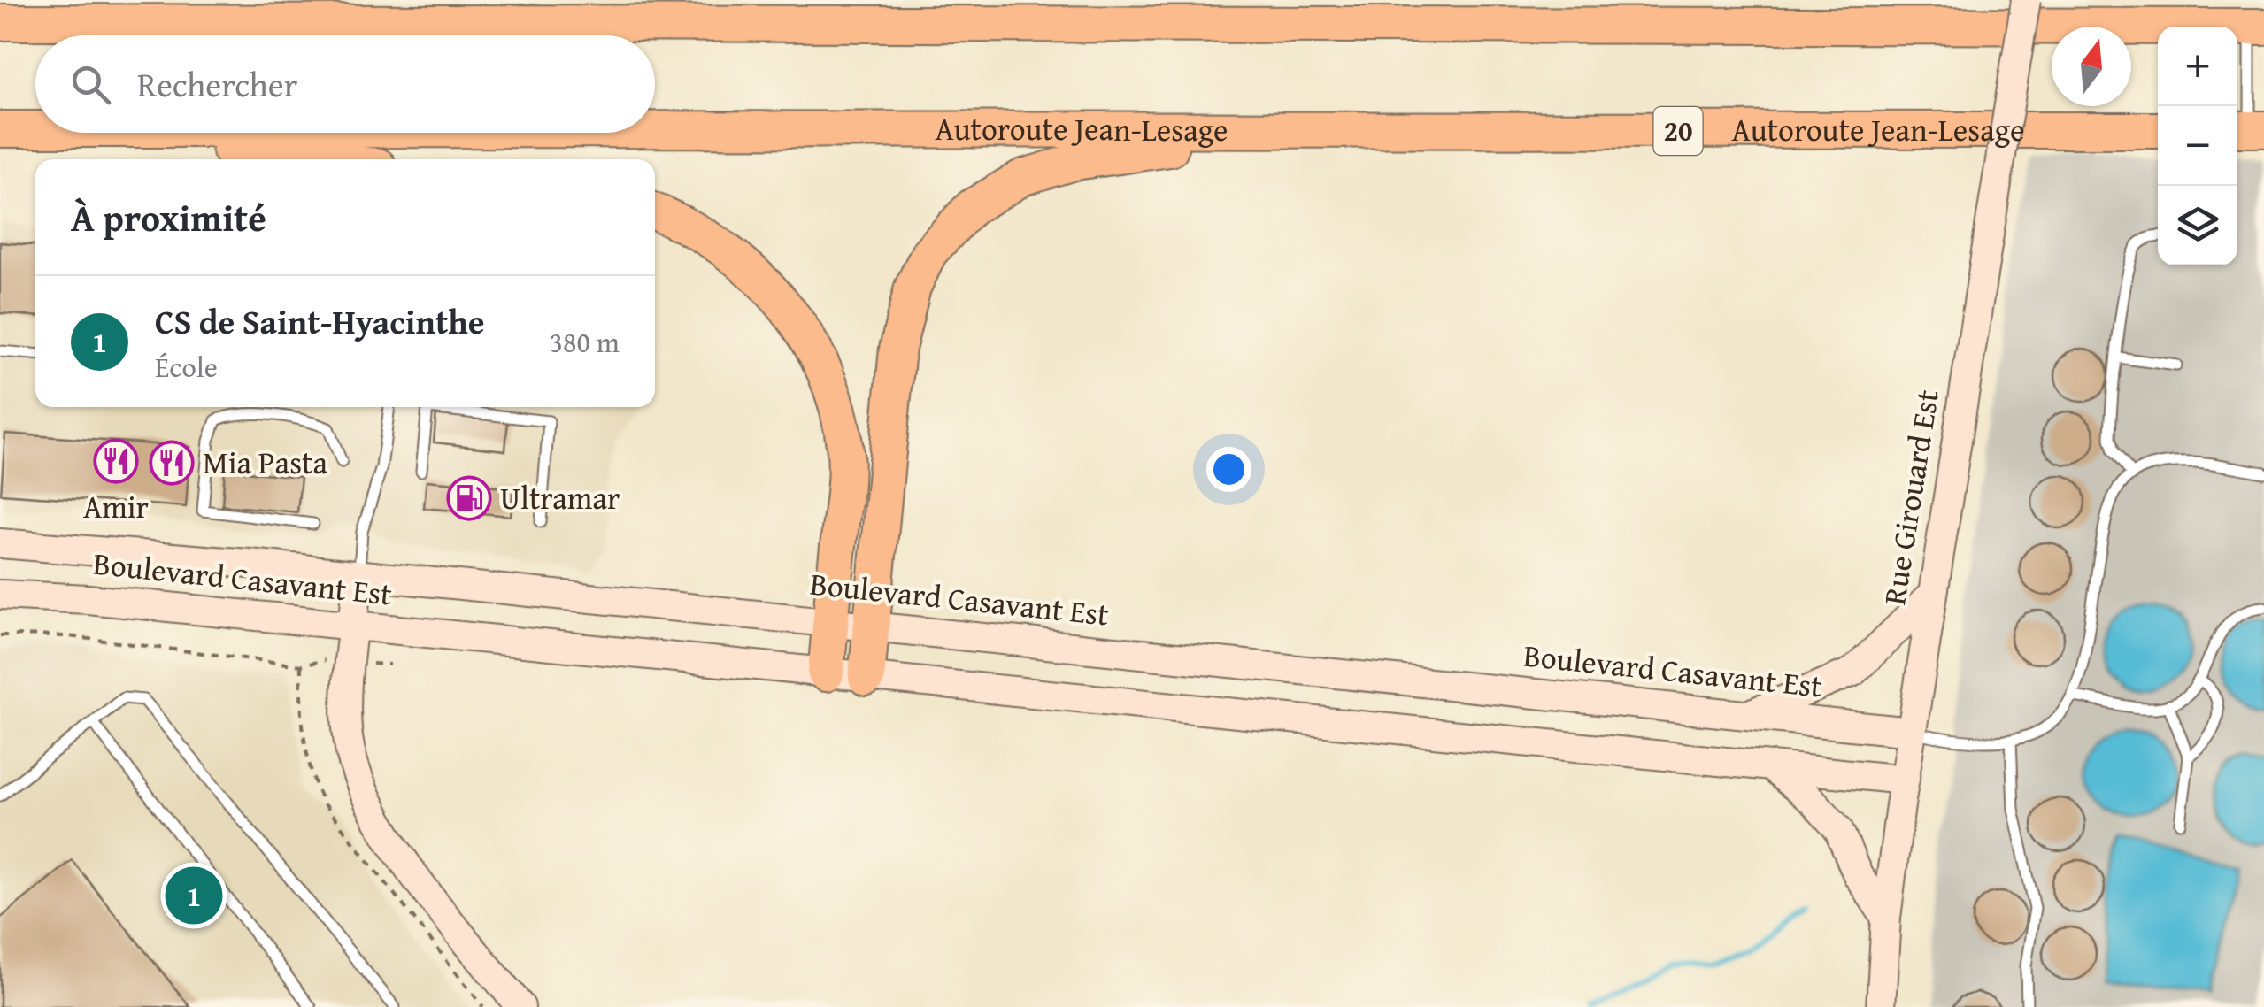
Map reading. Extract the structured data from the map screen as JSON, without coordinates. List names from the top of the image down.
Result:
{
  "streets": {
    "highway": ["Autoroute Jean-Lesage", "20"],
    "street": ["Rue Girouard Est", "Boulevard Casavant Est"]
  },
  "crossings": [
    ["Rue Girouard Est", "Boulevard Casavant Est"]
  ],
  "places": {
    "restaurant": ["Amir", "Mia Pasta"],
    "fuel station": ["Ultramar"]
  },
  "north": "top",
  "page": {
    "map_buttons": ["+", "−"],
    "search": "Rechercher",
    "heading": "À proximité",
    "list": [
      {
        "mark": "1",
        "name": "CS de Saint-Hyacinthe",
        "note": "École",
        "value": "380 m"
      }
    ],
    "pins": "1"
  }
}
